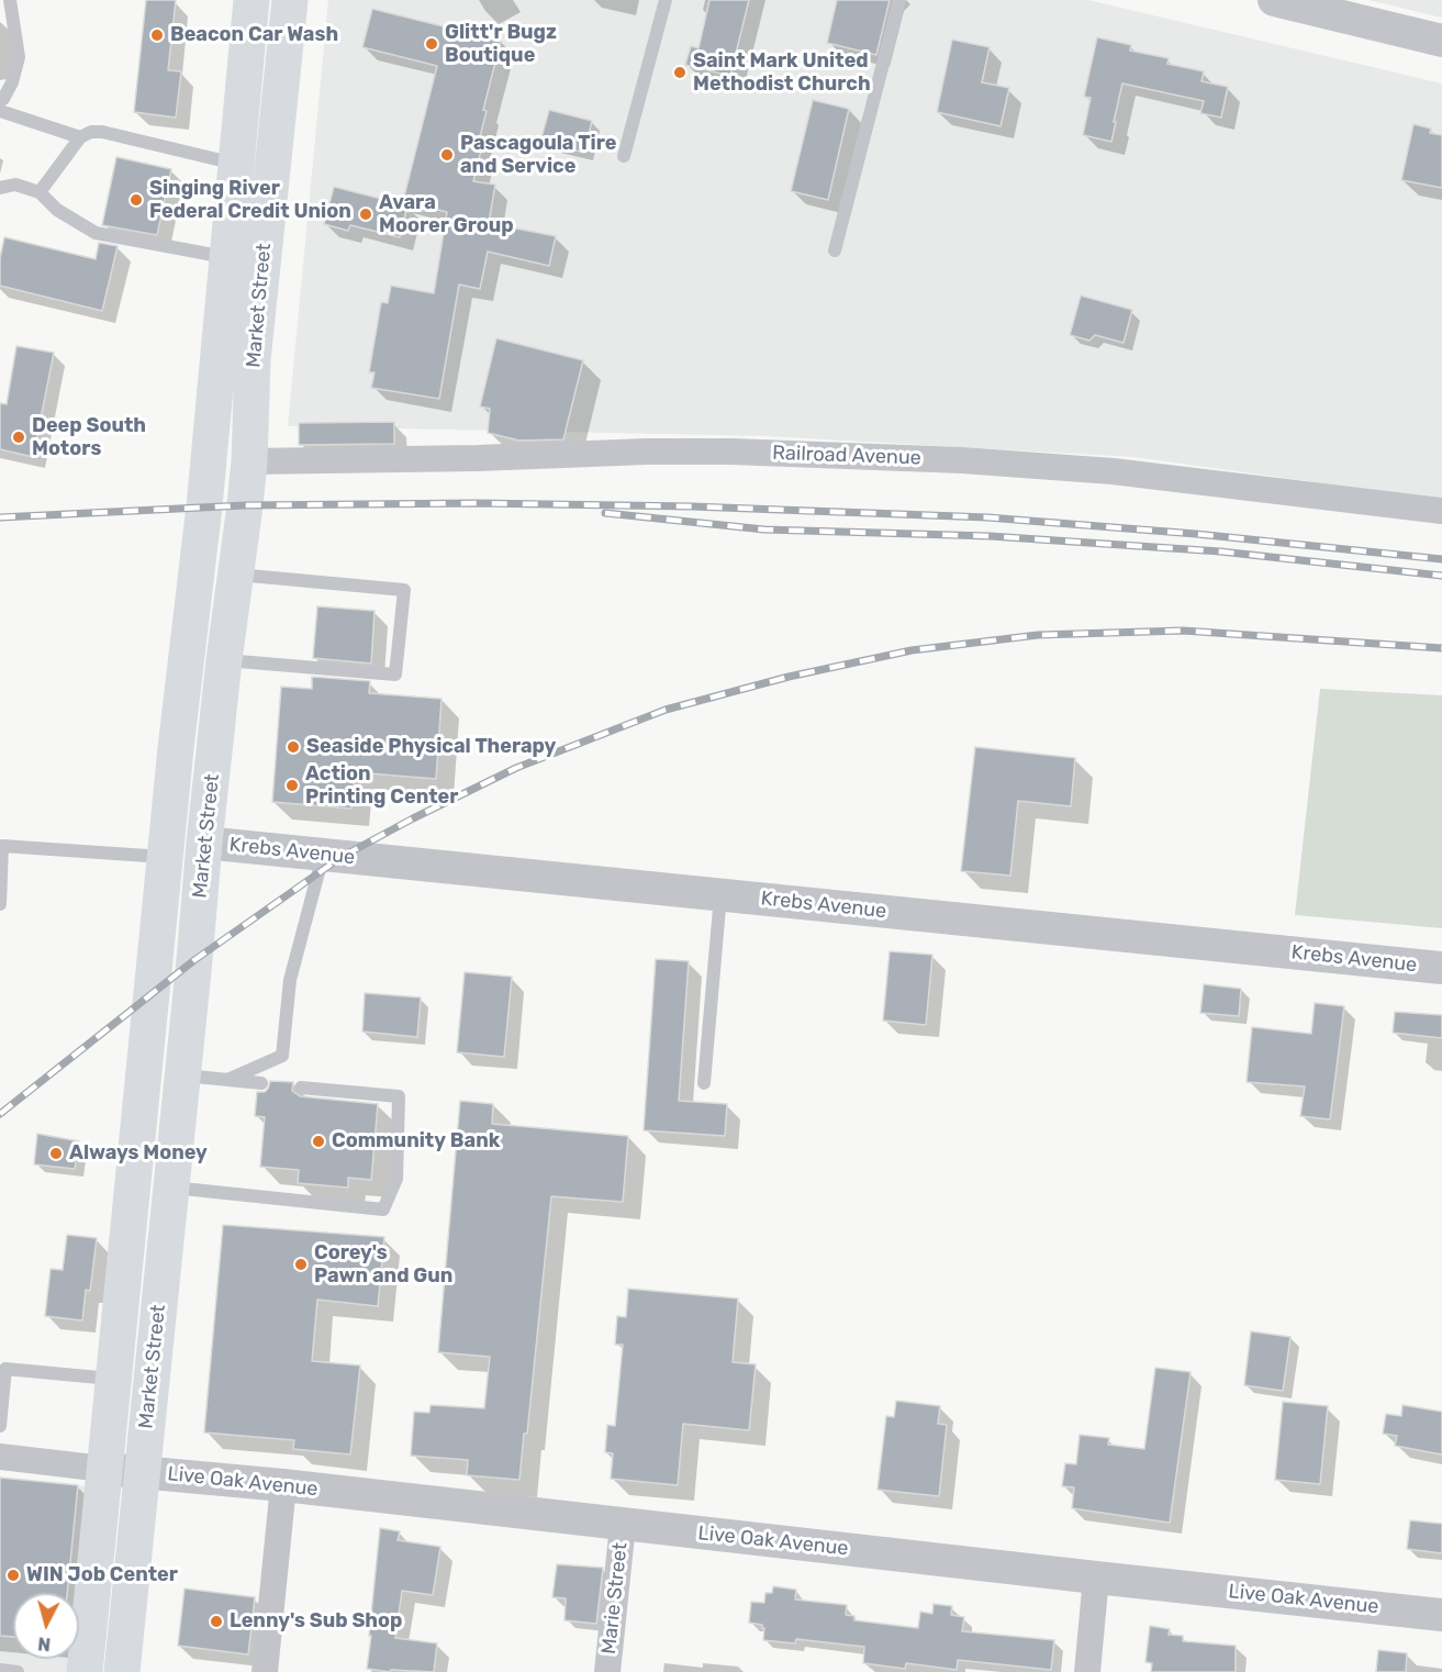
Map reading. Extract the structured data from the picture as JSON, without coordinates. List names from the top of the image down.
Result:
{
  "streets": {
    "main road": ["Market Street"],
    "street": [
      "Railroad Avenue",
      "Krebs Avenue",
      "Live Oak Avenue",
      "Marie Street"
    ]
  },
  "crossings": [
    ["Market Street", "Railroad Avenue"],
    ["Market Street", "Krebs Avenue"],
    ["Market Street", "Live Oak Avenue"],
    ["Live Oak Avenue", "Marie Street"]
  ],
  "places": [
    "Beacon Car Wash",
    "Glitt'r Bugz Boutique",
    "Saint Mark United Methodist Church",
    "Pascagoula Tire and Service",
    "Singing River Federal Credit Union",
    "Avara Moorer Group",
    "Deep South Motors",
    "Seaside Physical Therapy",
    "Action Printing Center",
    "Community Bank",
    "Always Money",
    "Corey's Pawn and Gun",
    "WIN Job Center",
    "Lenny's Sub Shop"
  ],
  "north": "bottom"
}
